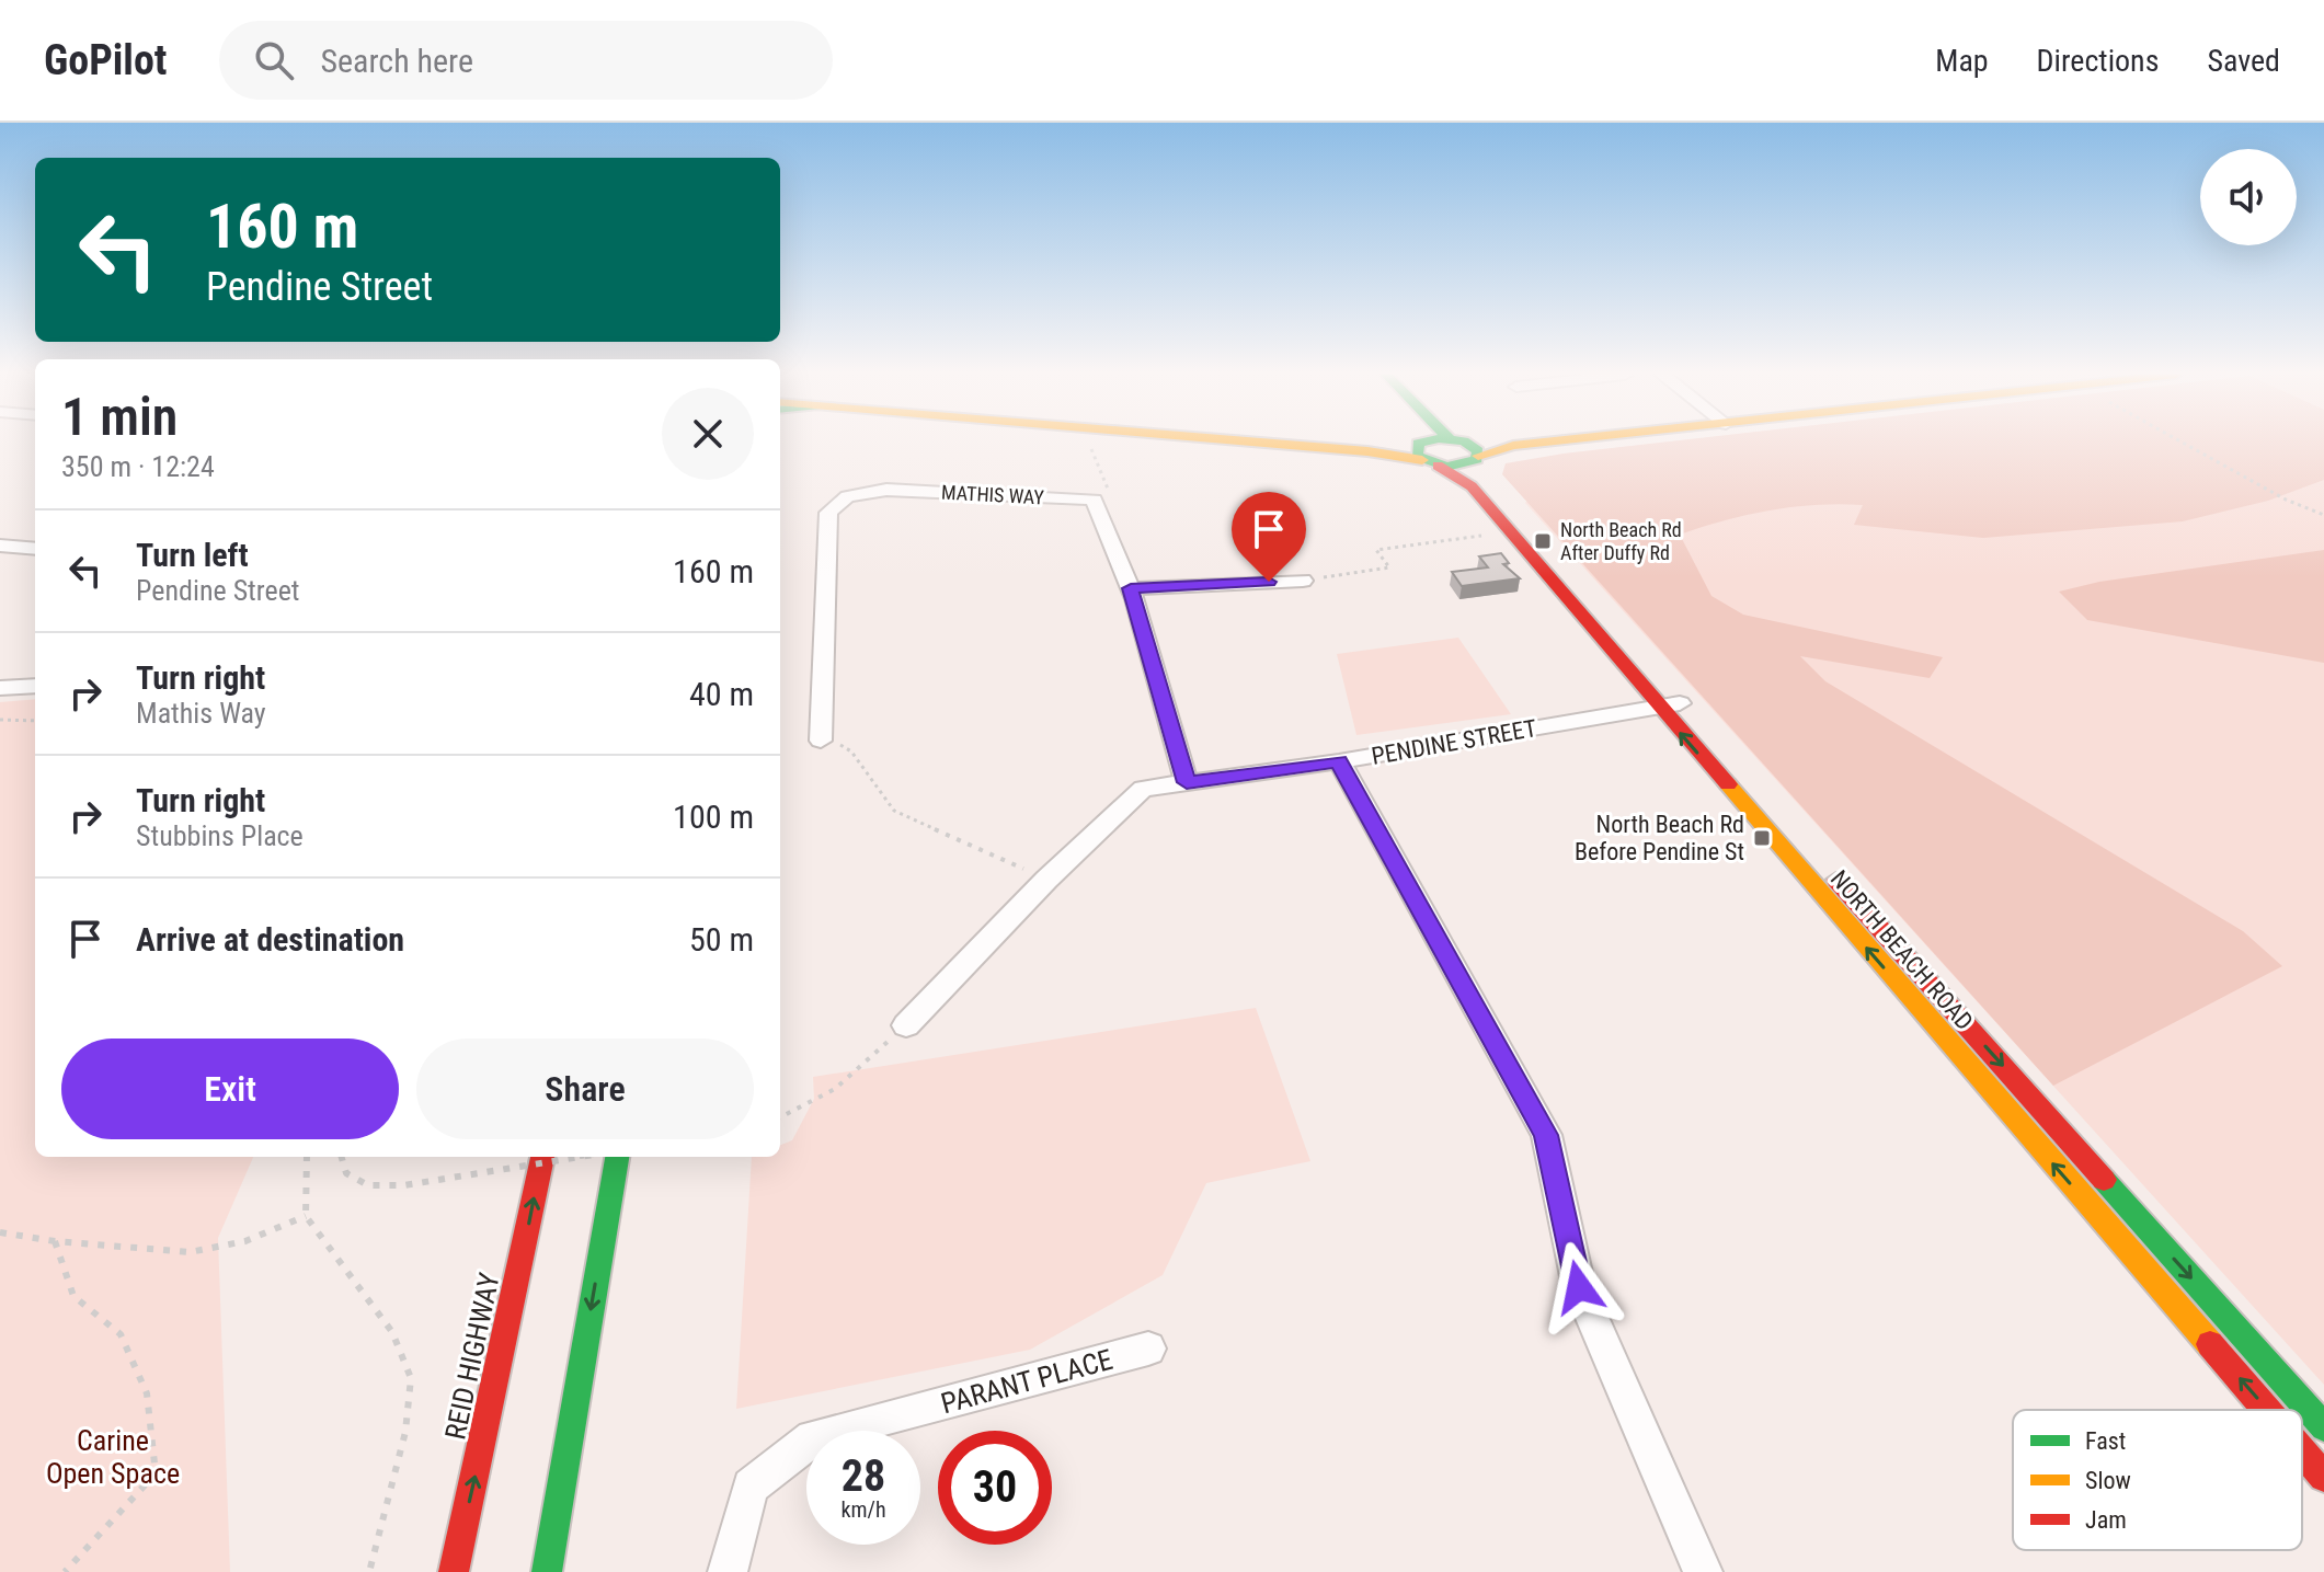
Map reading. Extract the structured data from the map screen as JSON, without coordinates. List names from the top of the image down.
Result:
{
  "streets": {
    "main road": ["NORTH BEACH ROAD", "REID HIGHWAY"],
    "street": ["MATHIS WAY", "PENDINE STREET", "PARANT PLACE"]
  },
  "crossings": [
    ["PENDINE STREET", "NORTH BEACH ROAD"]
  ],
  "parks": ["Carine Open Space"],
  "places": {
    "transit": ["North Beach Rd After Duffy Rd", "North Beach Rd Before Pendine St"]
  },
  "legend": ["Fast", "Slow", "Jam"],
  "page": {
    "header": "GoPilot",
    "search": "Search here",
    "nav": ["Map", "Directions", "Saved"],
    "turn": ["160 m", "Pendine Street"],
    "heading": ["1 min", "350 m · 12:24"],
    "list": [
      {
        "name": "Turn left",
        "note": "Pendine Street",
        "value": "160 m"
      },
      {
        "name": "Turn right",
        "note": "Mathis Way",
        "value": "40 m"
      },
      {
        "name": "Turn right",
        "note": "Stubbins Place",
        "value": "100 m"
      },
      {
        "name": "Arrive at destination",
        "value": "50 m"
      }
    ],
    "buttons": ["Exit", "Share"],
    "speed": "28 km/h",
    "limit": "30"
  }
}
